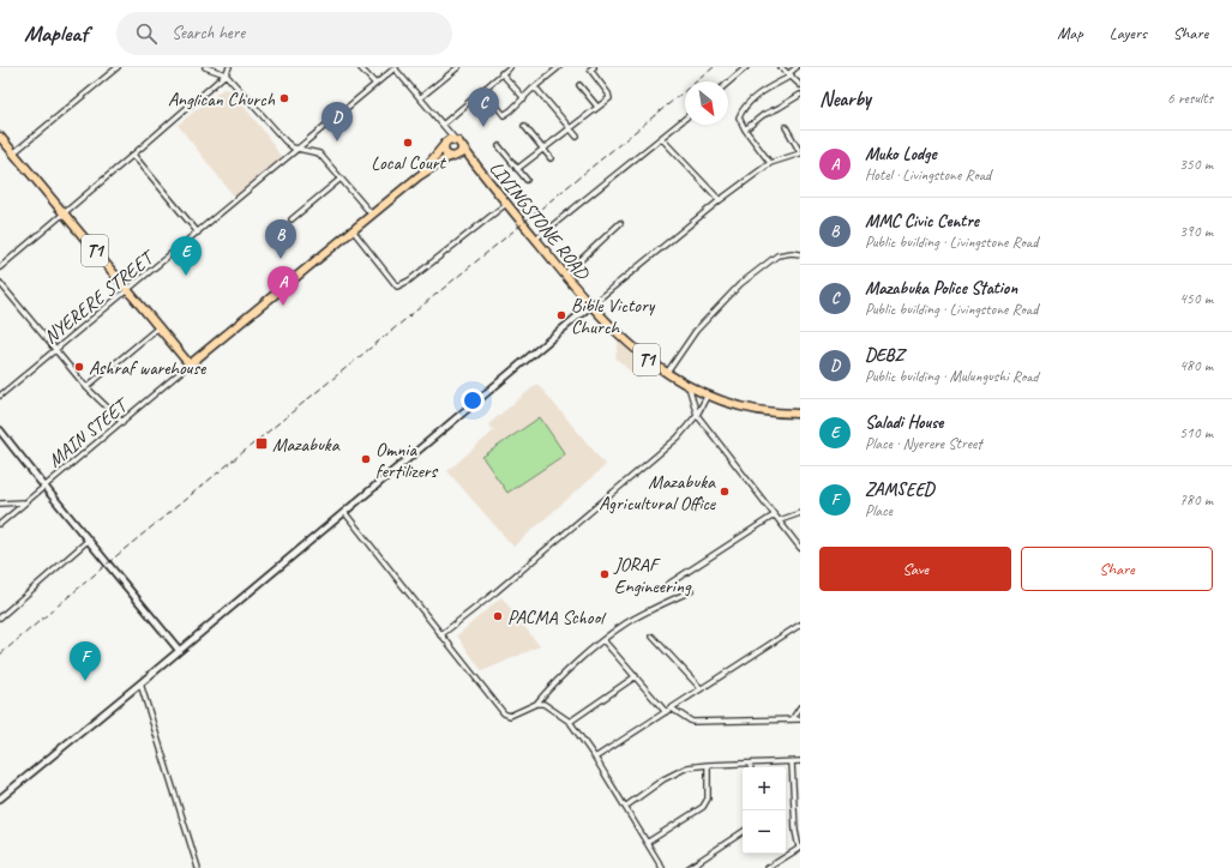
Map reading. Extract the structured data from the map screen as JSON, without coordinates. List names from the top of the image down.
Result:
{
  "streets": {
    "highway": ["LIVINGSTONE ROAD", "T1"],
    "street": ["NYERERE STREET", "MAIN STEET"]
  },
  "crossings": [
    ["T1", "NYERERE STREET"],
    ["T1", "MAIN STEET"]
  ],
  "places": {
    "other": [
      "Anglican Church",
      "Local Court",
      "Bible Victory Church",
      "Ashraf warehouse",
      "Omnia fertilizers",
      "Mazabuka Agricultural Office",
      "JORAF Engineering",
      "PACMA School"
    ],
    "transit": ["Mazabuka"]
  },
  "north": "bottom right",
  "page": {
    "header": "Mapleaf",
    "search": "Search here",
    "nav": ["Map", "Layers", "Share"],
    "heading": ["Nearby", "6 results"],
    "pins": [
      "C",
      "D",
      "B",
      "E",
      "A",
      "F"
    ],
    "list": [
      {
        "mark": "A",
        "name": "Muko Lodge",
        "note": "Hotel · Livingstone Road",
        "value": "350 m"
      },
      {
        "mark": "B",
        "name": "MMC Civic Centre",
        "note": "Public building · Livingstone Road",
        "value": "390 m"
      },
      {
        "mark": "C",
        "name": "Mazabuka Police Station",
        "note": "Public building · Livingstone Road",
        "value": "450 m"
      },
      {
        "mark": "D",
        "name": "DEBZ",
        "note": "Public building · Mulungushi Road",
        "value": "480 m"
      },
      {
        "mark": "E",
        "name": "Saladi House",
        "note": "Place · Nyerere Street",
        "value": "510 m"
      },
      {
        "mark": "F",
        "name": "ZAMSEED",
        "note": "Place",
        "value": "780 m"
      }
    ],
    "buttons": ["Save", "Share"],
    "map_buttons": ["+", "−"]
  }
}
